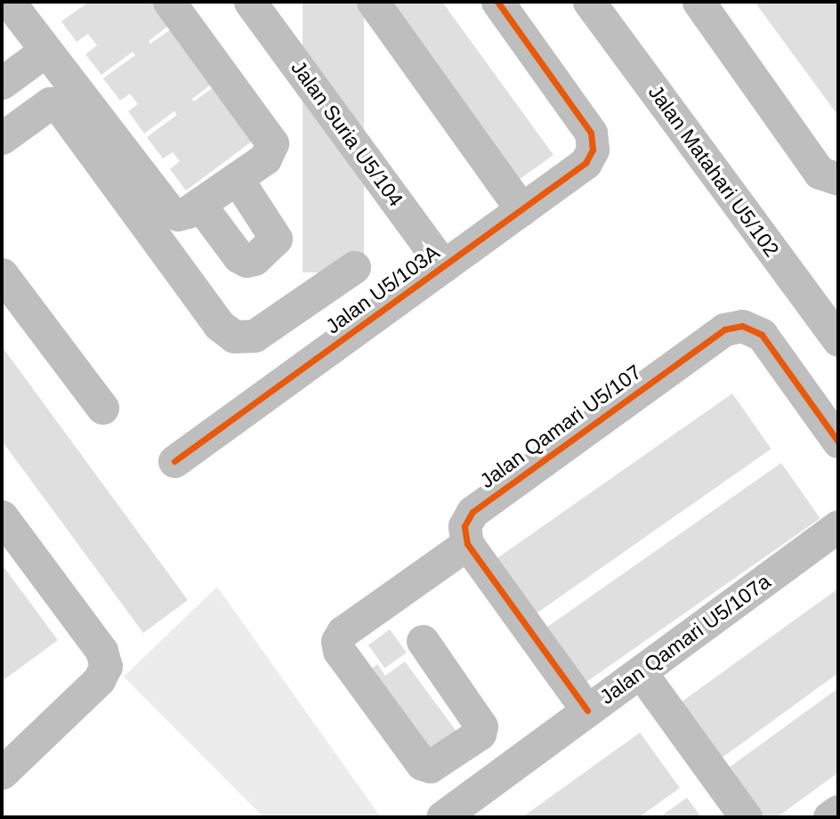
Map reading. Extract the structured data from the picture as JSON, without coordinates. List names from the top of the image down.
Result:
{
  "streets": {
    "street": [
      "Jalan Suria U5/104",
      "Jalan Matahari U5/102",
      "Jalan U5/103A",
      "Jalan Qamari U5/107",
      "Jalan Qamari U5/107a"
    ]
  },
  "crossings": [
    ["Jalan Suria U5/104", "Jalan U5/103A"]
  ]
}
